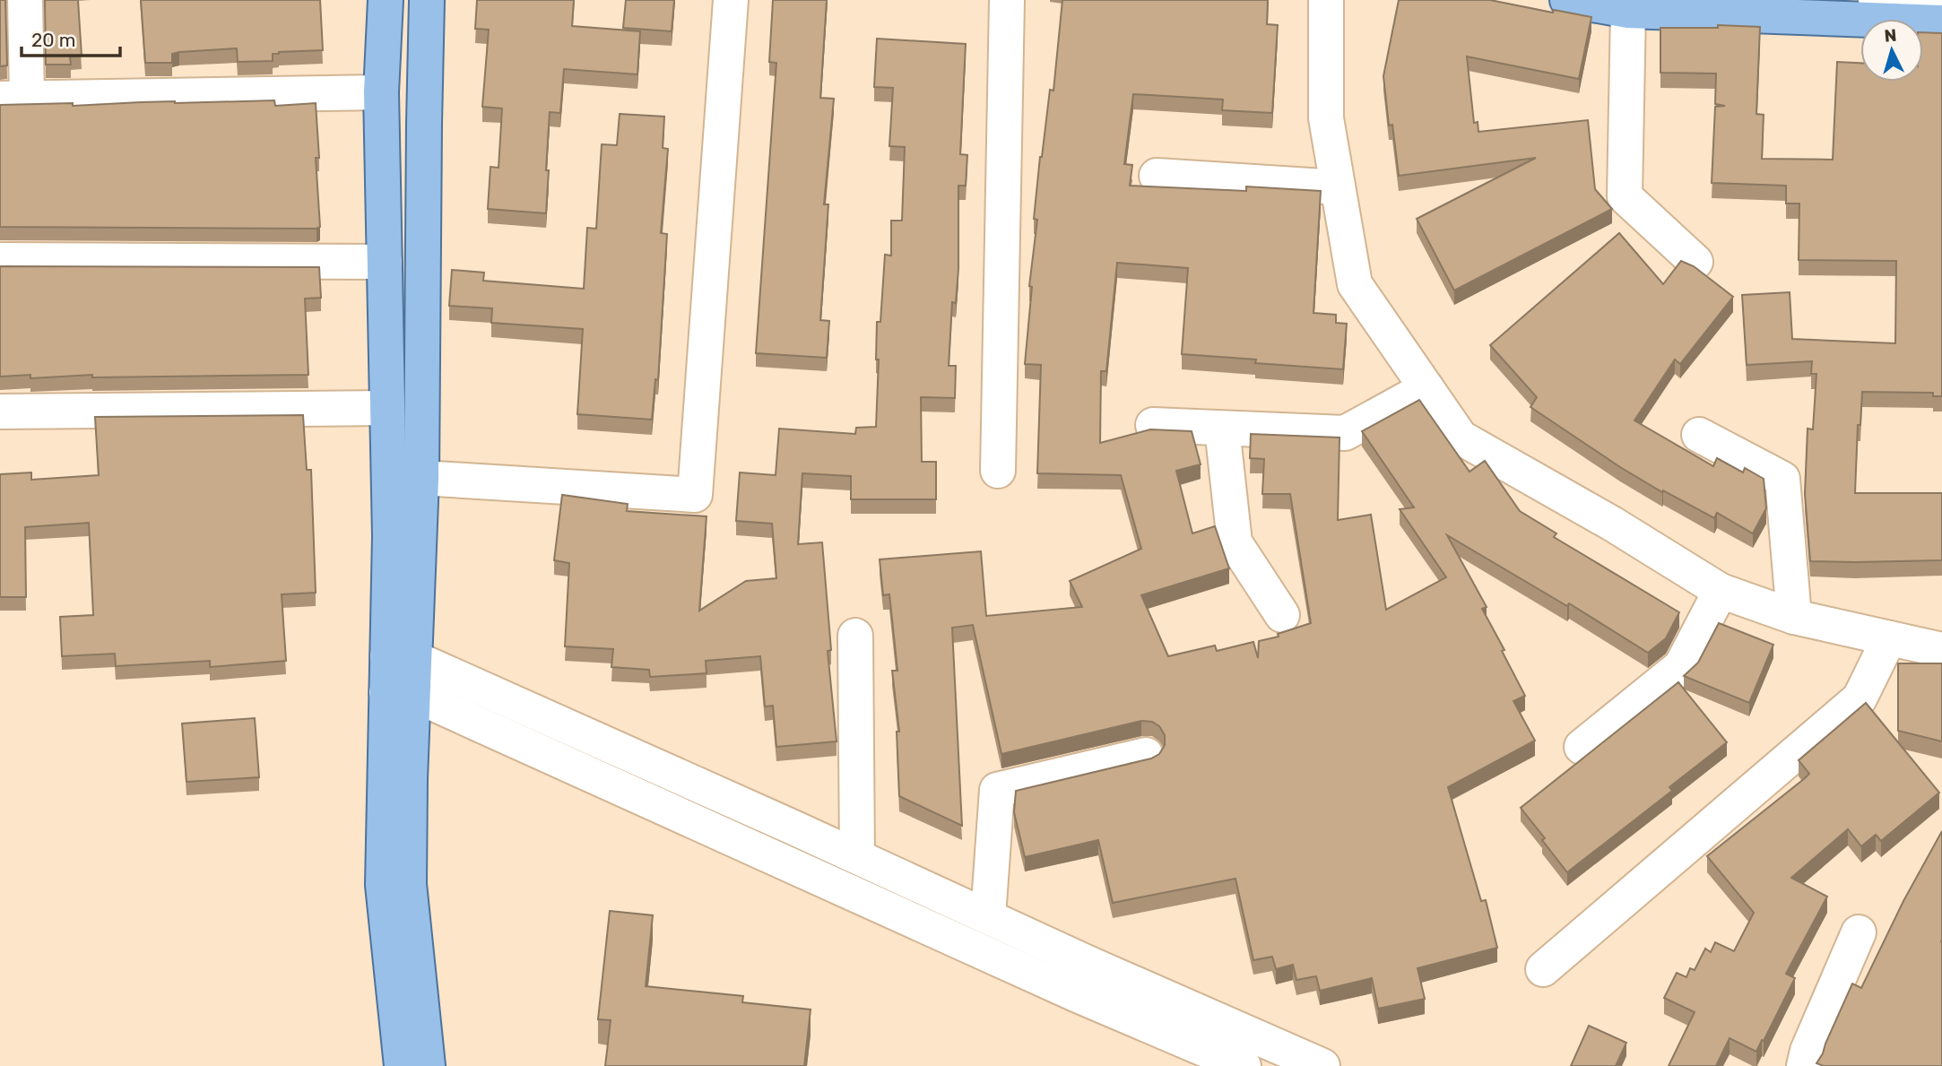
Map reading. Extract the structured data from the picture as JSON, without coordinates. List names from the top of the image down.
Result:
{
  "scale_bar": "20 m",
  "north": "top"
}
